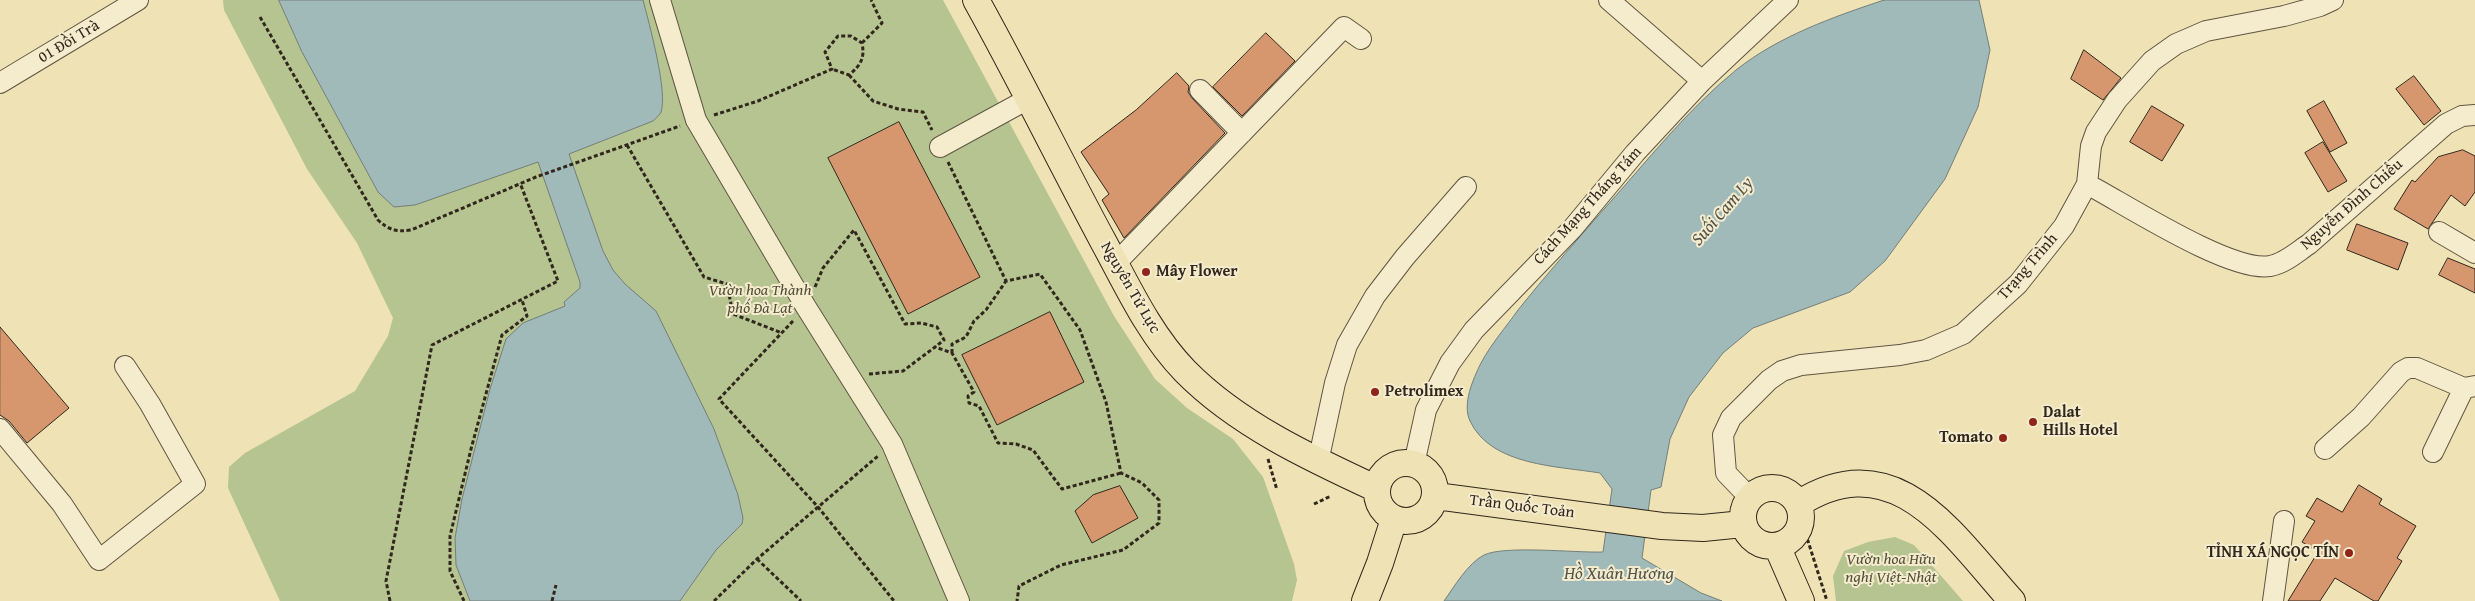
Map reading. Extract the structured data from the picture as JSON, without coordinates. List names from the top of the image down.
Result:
{
  "streets": {
    "main road": ["Nguyên Tử Lực", "Trần Quốc Toản"],
    "street": [
      "01 Đồi Trà",
      "Nguyễn Đình Chiểu",
      "Cách Mạng Tháng Tám",
      "Trạng Trình"
    ]
  },
  "crossings": [
    ["Nguyễn Đình Chiểu", "Trạng Trình"],
    ["Cách Mạng Tháng Tám", "Nguyên Tử Lực"],
    ["Cách Mạng Tháng Tám", "Trần Quốc Toản"],
    ["Trạng Trình", "Trần Quốc Toản"],
    ["Nguyên Tử Lực", "Trần Quốc Toản"]
  ],
  "water": ["Suối Cam Ly", "Hồ Xuân Hương"],
  "parks": ["Vườn hoa Thành phố Đà Lạt", "Vườn hoa Hữu nghị Việt-Nhật"],
  "places": [
    "Mây Flower",
    "Petrolimex",
    "Dalat Hills Hotel",
    "Tomato",
    "TỈNH XÁ NGỌC TÍN"
  ]
}
